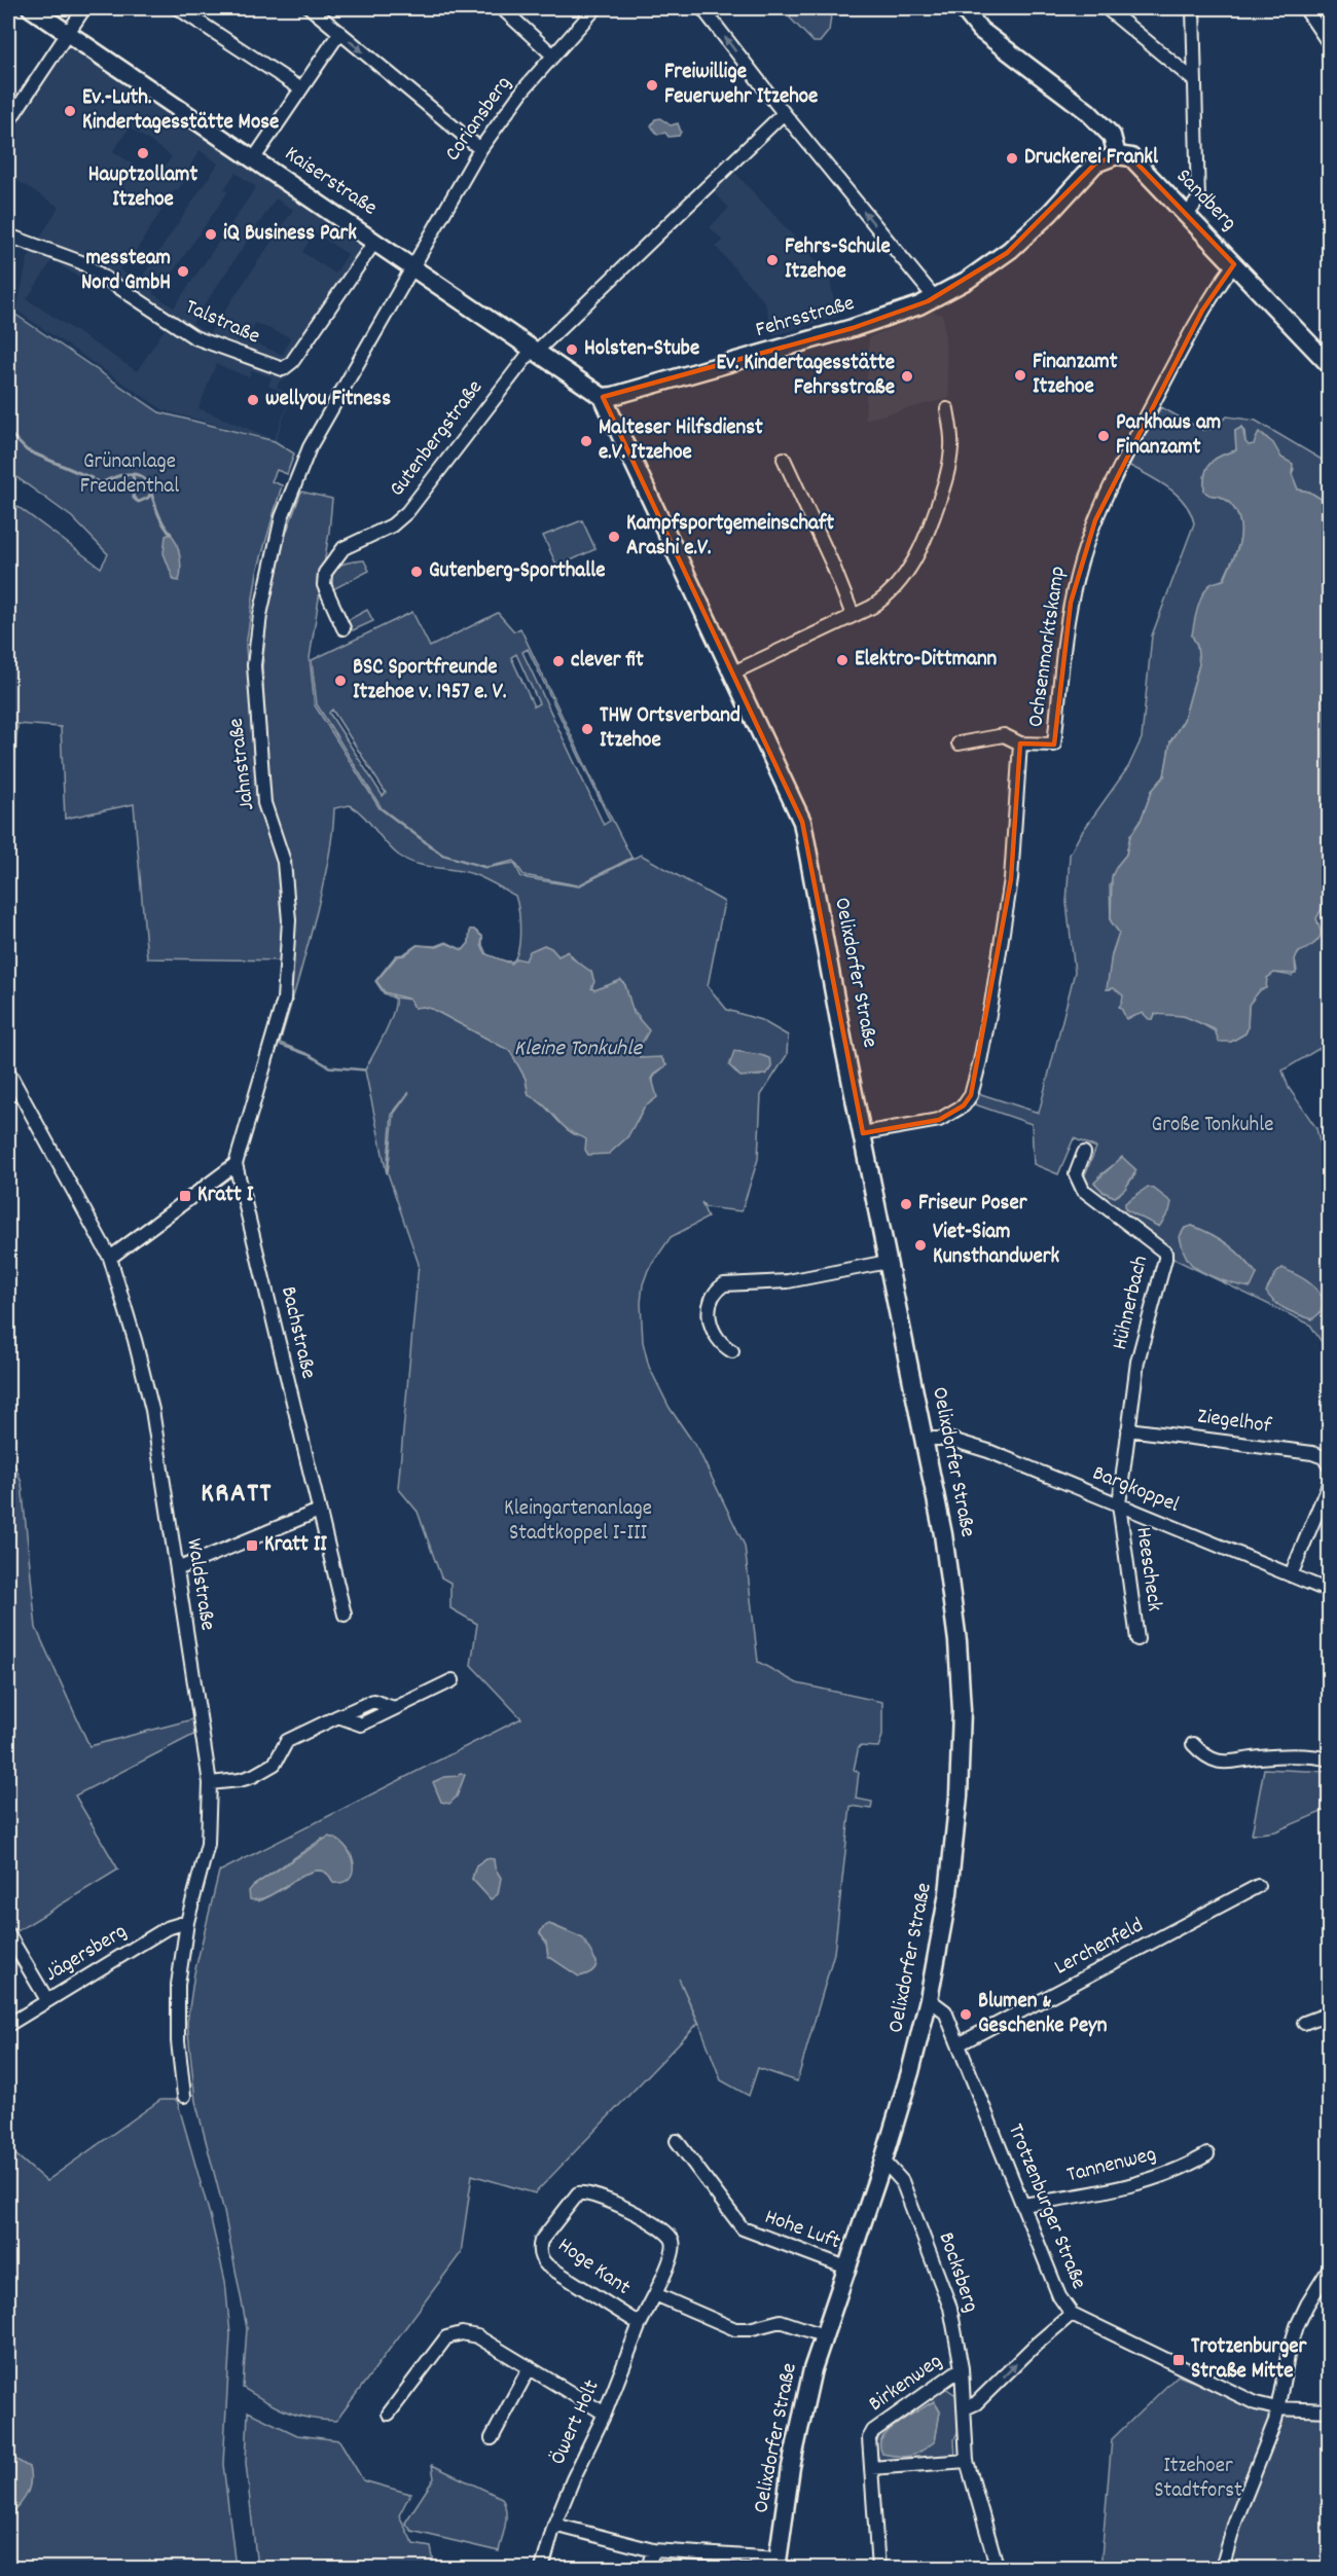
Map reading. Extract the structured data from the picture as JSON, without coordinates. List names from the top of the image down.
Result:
{
  "streets": {
    "street": [
      "Coriansberg",
      "Kaiserstraße",
      "Sandberg",
      "Fehrsstraße",
      "Talstraße",
      "Gutenbergstraße",
      "Ochsenmarktskamp",
      "Jahnstraße",
      "Oelixdorfer Straße",
      "Hühnerbach",
      "Bachstraße",
      "Ziegelhof",
      "Bargkoppel",
      "Heescheck",
      "Waldstraße",
      "Lerchenfeld",
      "Jägersberg",
      "Tannenweg",
      "Trotzenburger Straße",
      "Hohe Luft",
      "Hoge Kant",
      "Bocksberg",
      "Birkenweg",
      "Öwert Holt"
    ]
  },
  "crossings": [
    ["Coriansberg", "Kaiserstraße"],
    ["Coriansberg", "Jahnstraße"],
    ["Kaiserstraße", "Fehrsstraße"],
    ["Kaiserstraße", "Talstraße"],
    ["Kaiserstraße", "Gutenbergstraße"],
    ["Kaiserstraße", "Jahnstraße"],
    ["Kaiserstraße", "Oelixdorfer Straße"],
    ["Sandberg", "Fehrsstraße"],
    ["Sandberg", "Ochsenmarktskamp"],
    ["Fehrsstraße", "Oelixdorfer Straße"],
    ["Ochsenmarktskamp", "Oelixdorfer Straße"],
    ["Jahnstraße", "Bachstraße"],
    ["Oelixdorfer Straße", "Bargkoppel"],
    ["Oelixdorfer Straße", "Trotzenburger Straße"],
    ["Oelixdorfer Straße", "Hohe Luft"],
    ["Oelixdorfer Straße", "Bocksberg"],
    ["Hühnerbach", "Ziegelhof"],
    ["Hühnerbach", "Bargkoppel"],
    ["Hühnerbach", "Heescheck"],
    ["Bargkoppel", "Heescheck"],
    ["Waldstraße", "Jägersberg"],
    ["Lerchenfeld", "Trotzenburger Straße"],
    ["Tannenweg", "Trotzenburger Straße"],
    ["Hoge Kant", "Öwert Holt"],
    ["Bocksberg", "Birkenweg"]
  ],
  "districts": ["KRATT"],
  "water": ["Kleine Tonkuhle"],
  "parks": [
    "Grünanlage Freudenthal",
    "Große Tonkuhle",
    "Kleingartenanlage Stadtkoppel I-III",
    "Itzehoer Stadtforst"
  ],
  "places": {
    "other": [
      "Freiwillige Feuerwehr Itzehoe",
      "Ev.-Luth. Kindertagesstätte Mose",
      "Hauptzollamt Itzehoe",
      "Druckerei Frankl",
      "iQ Business Park",
      "Fehrs-Schule Itzehoe",
      "messteam Nord GmbH",
      "Holsten-Stube",
      "Finanzamt Itzehoe",
      "Ev. Kindertagesstätte Fehrsstraße",
      "wellyou Fitness",
      "Parkhaus am Finanzamt",
      "Malteser Hilfsdienst e.V. Itzehoe",
      "Kampfsportgemeinschaft Arashi e.V.",
      "Gutenberg-Sporthalle",
      "Elektro-Dittmann",
      "clever fit",
      "BSC Sportfreunde Itzehoe v. 1957 e. V.",
      "THW Ortsverband Itzehoe",
      "Friseur Poser",
      "Viet-Siam Kunsthandwerk",
      "Blumen & Geschenke Peyn"
    ],
    "transit": ["Kratt I", "Kratt II", "Trotzenburger Straße Mitte"]
  }
}
